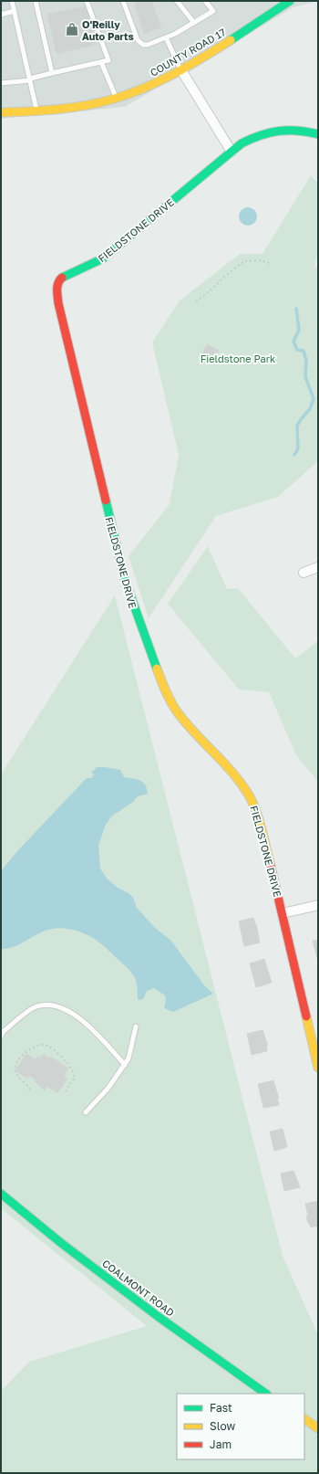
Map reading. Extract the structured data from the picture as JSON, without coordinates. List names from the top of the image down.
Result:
{
  "streets": {
    "street": ["COUNTY ROAD 17", "FIELDSTONE DRIVE", "COALMONT ROAD"]
  },
  "parks": ["Fieldstone Park"],
  "places": {
    "shop": ["O'Reilly Auto Parts"]
  },
  "legend": ["Fast", "Slow", "Jam"]
}
